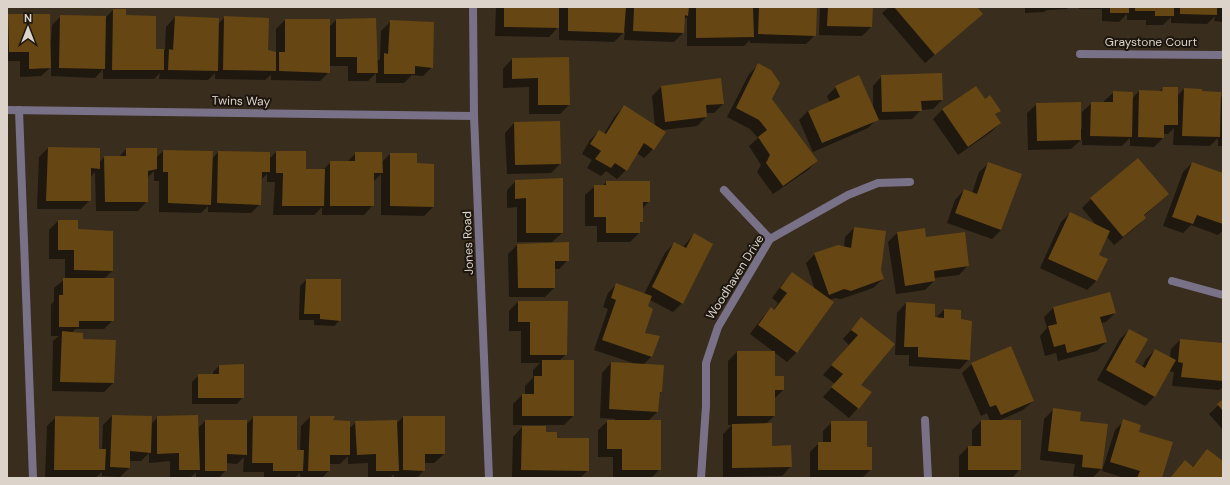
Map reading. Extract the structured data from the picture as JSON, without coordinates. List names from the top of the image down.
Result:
{
  "streets": {
    "street": [
      "Graystone Court",
      "Twins Way",
      "Jones Road",
      "Woodhaven Drive"
    ]
  },
  "crossings": [
    ["Twins Way", "Jones Road"]
  ],
  "north": "top"
}
